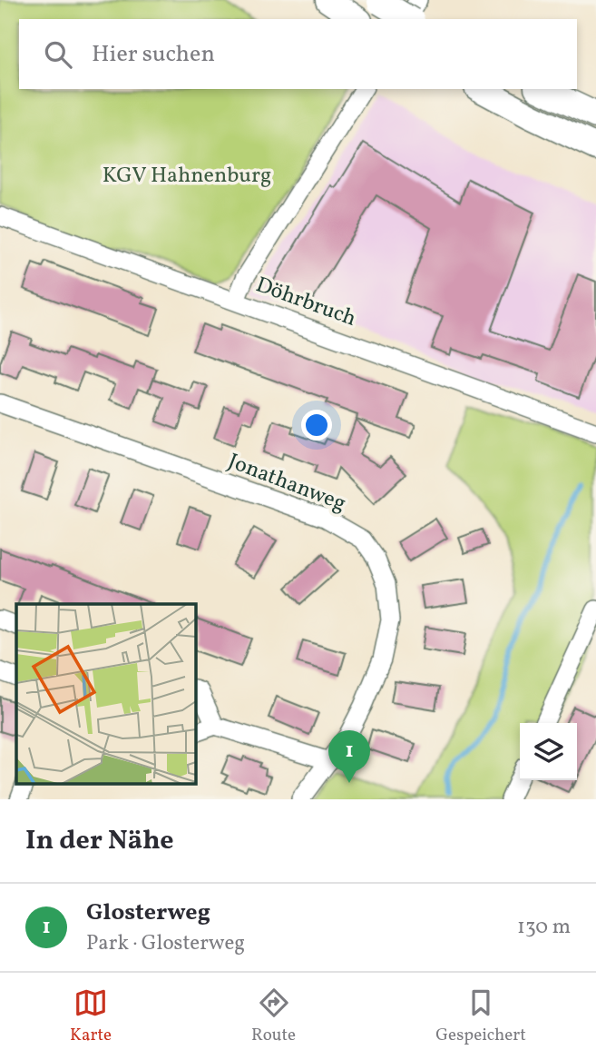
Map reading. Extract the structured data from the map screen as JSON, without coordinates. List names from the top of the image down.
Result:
{
  "streets": {
    "street": ["Döhrbruch", "Jonathanweg"]
  },
  "parks": ["KGV Hahnenburg"],
  "page": {
    "search": "Hier suchen",
    "pins": "1",
    "heading": "In der Nähe",
    "list": [
      {
        "mark": "1",
        "name": "Glosterweg",
        "note": "Park · Glosterweg",
        "value": "130 m"
      }
    ],
    "nav": ["Karte", "Route", "Gespeichert"]
  }
}
